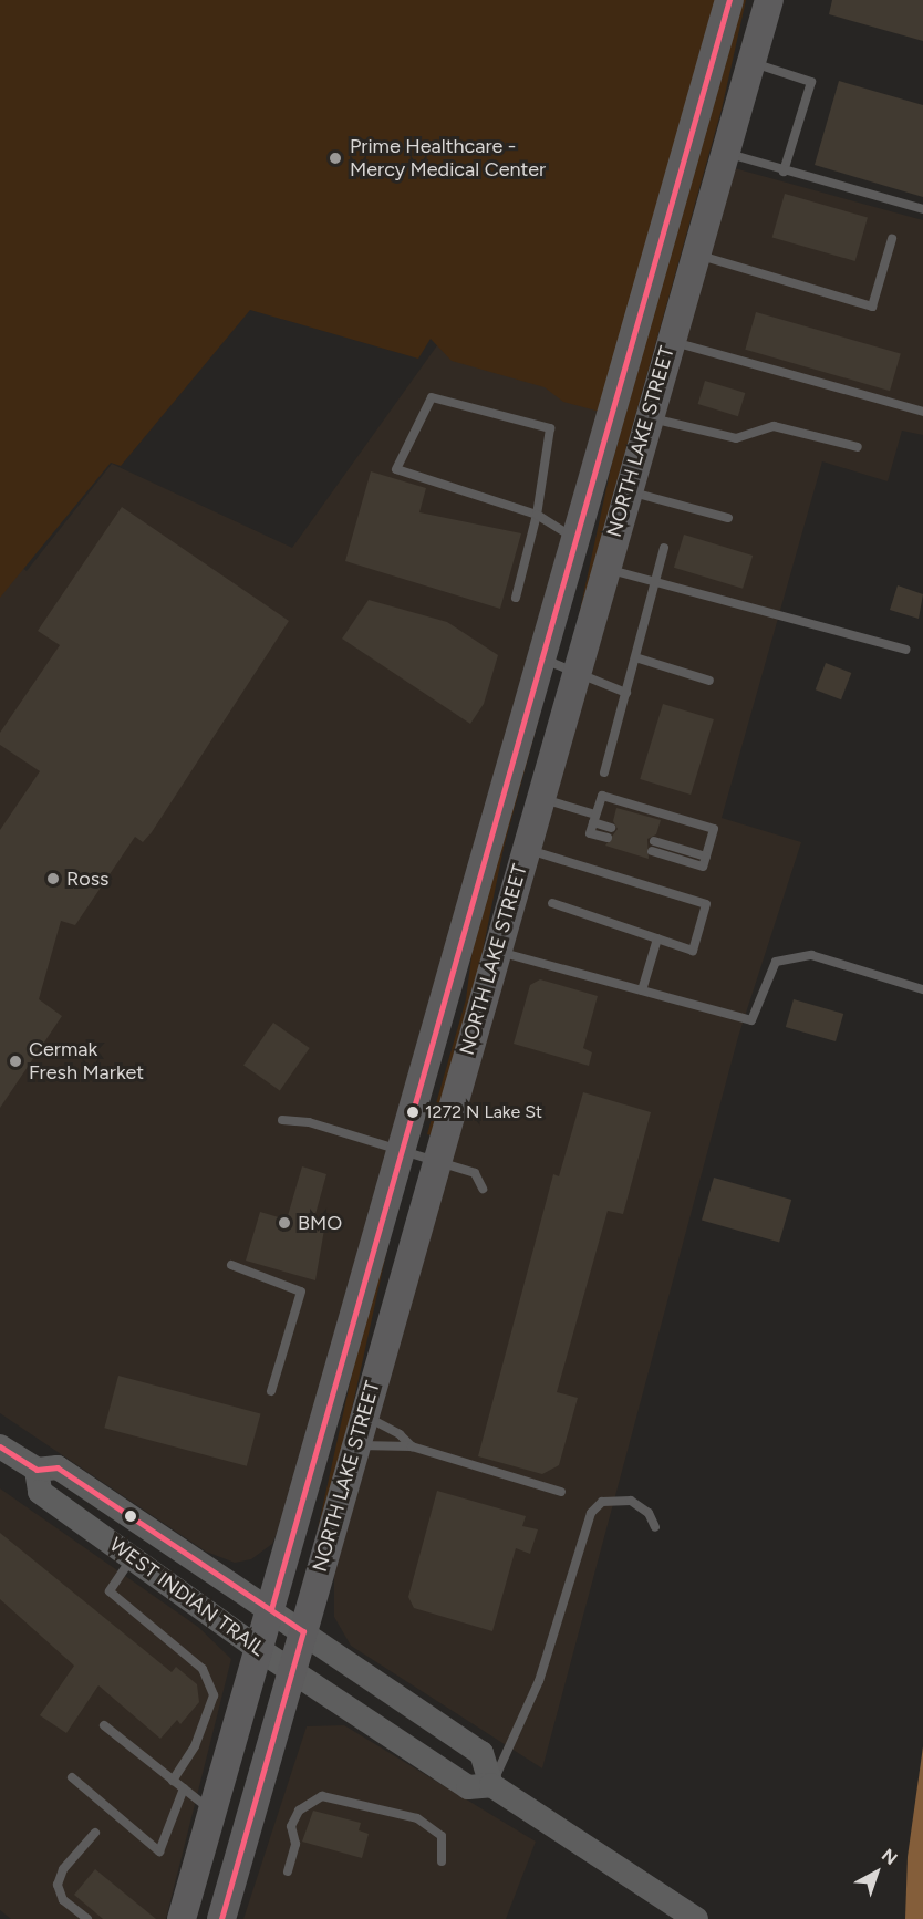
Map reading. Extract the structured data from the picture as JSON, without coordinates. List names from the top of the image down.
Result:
{
  "streets": {
    "main road": ["NORTH LAKE STREET", "WEST INDIAN TRAIL"]
  },
  "crossings": [
    ["NORTH LAKE STREET", "WEST INDIAN TRAIL"]
  ],
  "places": [
    "Prime Healthcare - Mercy Medical Center",
    "Ross",
    "Cermak Fresh Market",
    "1272 N Lake St",
    "BMO"
  ],
  "north": "top right"
}
